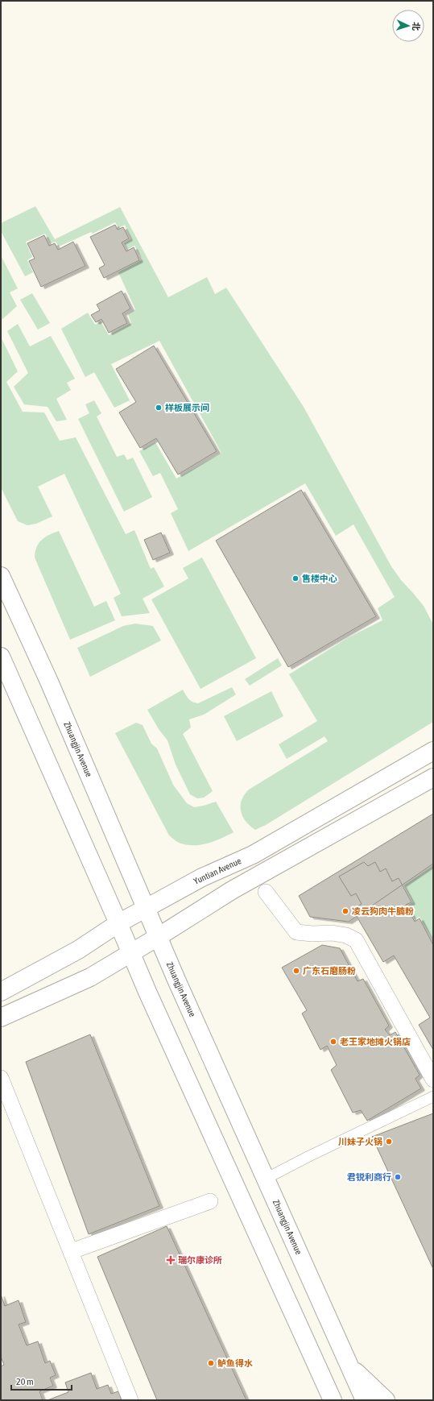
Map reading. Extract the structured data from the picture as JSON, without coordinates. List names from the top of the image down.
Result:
{
  "streets": {
    "main road": ["Zhuangjin Avenue", "Yuntian Avenue"]
  },
  "crossings": [
    ["Zhuangjin Avenue", "Yuntian Avenue"]
  ],
  "places": {
    "other": [
      "样板展示间",
      "售楼中心",
      "凌云狗肉牛腩粉",
      "广东石磨肠粉",
      "老王家地摊火锅店",
      "川妹子火锅",
      "君锐利商行",
      "鲈鱼得水"
    ],
    "health": ["瑞尔康诊所"]
  },
  "scale_bar": "20 m",
  "north": "right"
}
